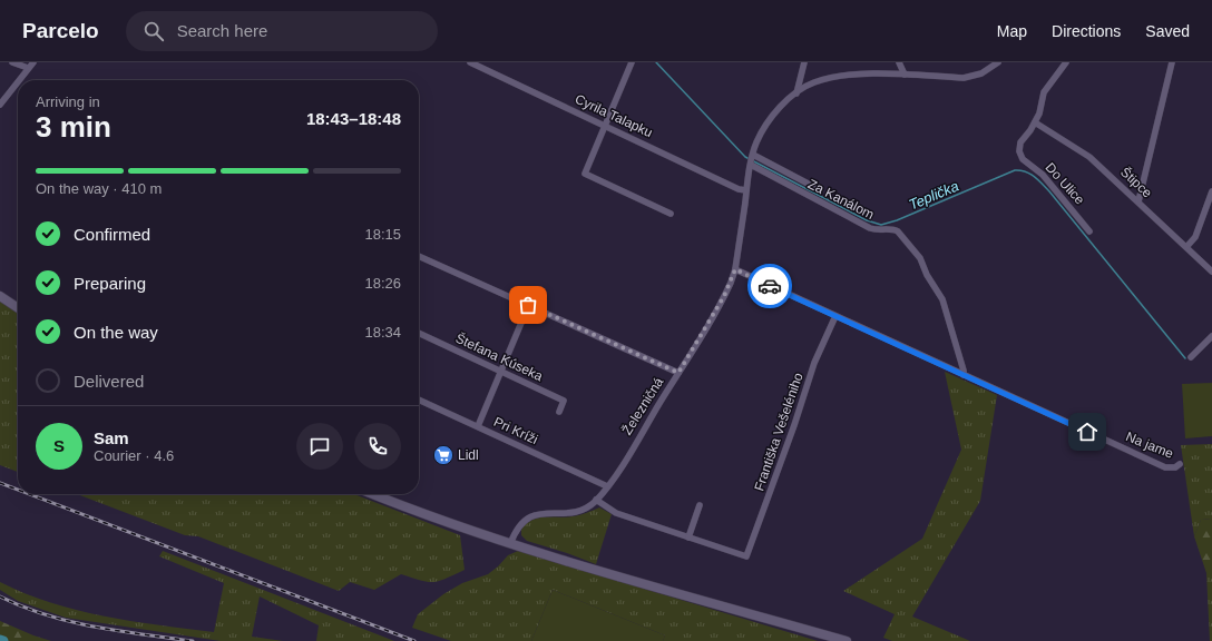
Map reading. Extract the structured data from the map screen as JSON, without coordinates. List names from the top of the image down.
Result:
{
  "streets": {
    "street": [
      "Cyrila Talapku",
      "Štipce",
      "Do Ulice",
      "Za Kanálom",
      "Štefana Kúseka",
      "Železničná",
      "Pri Kríži",
      "Františka Vešeléniho",
      "Na jame"
    ]
  },
  "crossings": [
    ["Cyrila Talapku", "Železničná"],
    ["Štipce", "Do Ulice"],
    ["Za Kanálom", "Železničná"],
    ["Za Kanálom", "Na jame"],
    ["Železničná", "Pri Kríži"],
    ["Železničná", "Na jame"],
    ["Františka Vešeléniho", "Na jame"]
  ],
  "water": ["Teplička"],
  "places": {
    "supermarket": ["Lidl"]
  },
  "page": {
    "header": "Parcelo",
    "search": "Search here",
    "nav": ["Map", "Directions", "Saved"],
    "heading": ["3 min", "Arriving in", "18:43–18:48"],
    "panel": ["Sam", "Courier · 4.6"],
    "bar": "On the way · 410 m",
    "list": [
      ["Confirmed", "18:15"],
      ["Preparing", "18:26"],
      ["On the way", "18:34"],
      "Delivered"
    ],
    "round": "S"
  }
}
